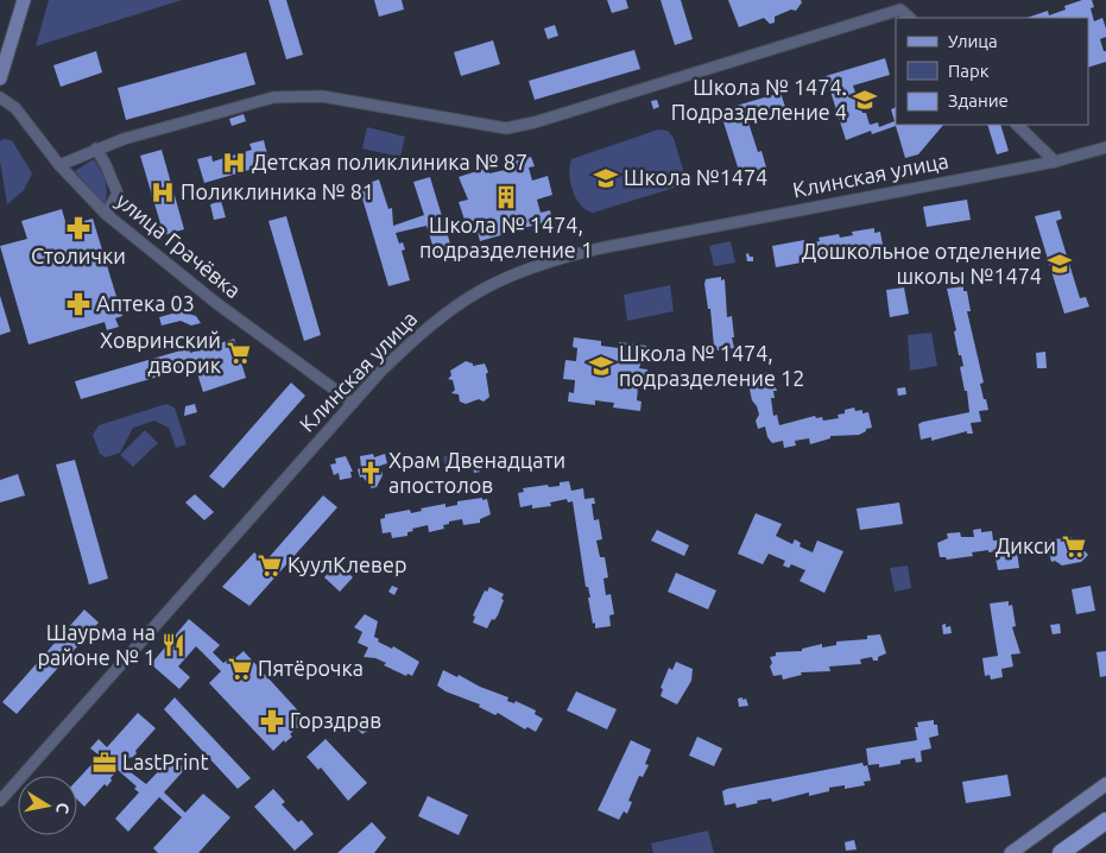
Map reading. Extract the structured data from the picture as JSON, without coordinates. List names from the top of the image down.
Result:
{
  "streets": {
    "street": ["Клинская улица", "улица Грачёвка"]
  },
  "crossings": [
    ["Клинская улица", "улица Грачёвка"]
  ],
  "places": {
    "school or university": [
      "Школа № 1474. Подразделение 4",
      "Школа №1474",
      "Дошкольное отделение школы №1474",
      "Школа № 1474, подразделение 12"
    ],
    "hospital": ["Детская поликлиника № 87", "Поликлиника № 81"],
    "building": ["Школа № 1474, подразделение 1"],
    "pharmacy": ["Столички", "Аптека 03", "Горздрав"],
    "supermarket": [
      "Ховринский дворик",
      "Дикси",
      "КуулКлевер",
      "Пятёрочка"
    ],
    "church": ["Храм Двенадцати апостолов"],
    "restaurant": ["Шаурма на районе № 1"],
    "office": ["LastPrint"]
  },
  "legend": ["Улица", "Парк", "Здание"],
  "north": "right"
}
